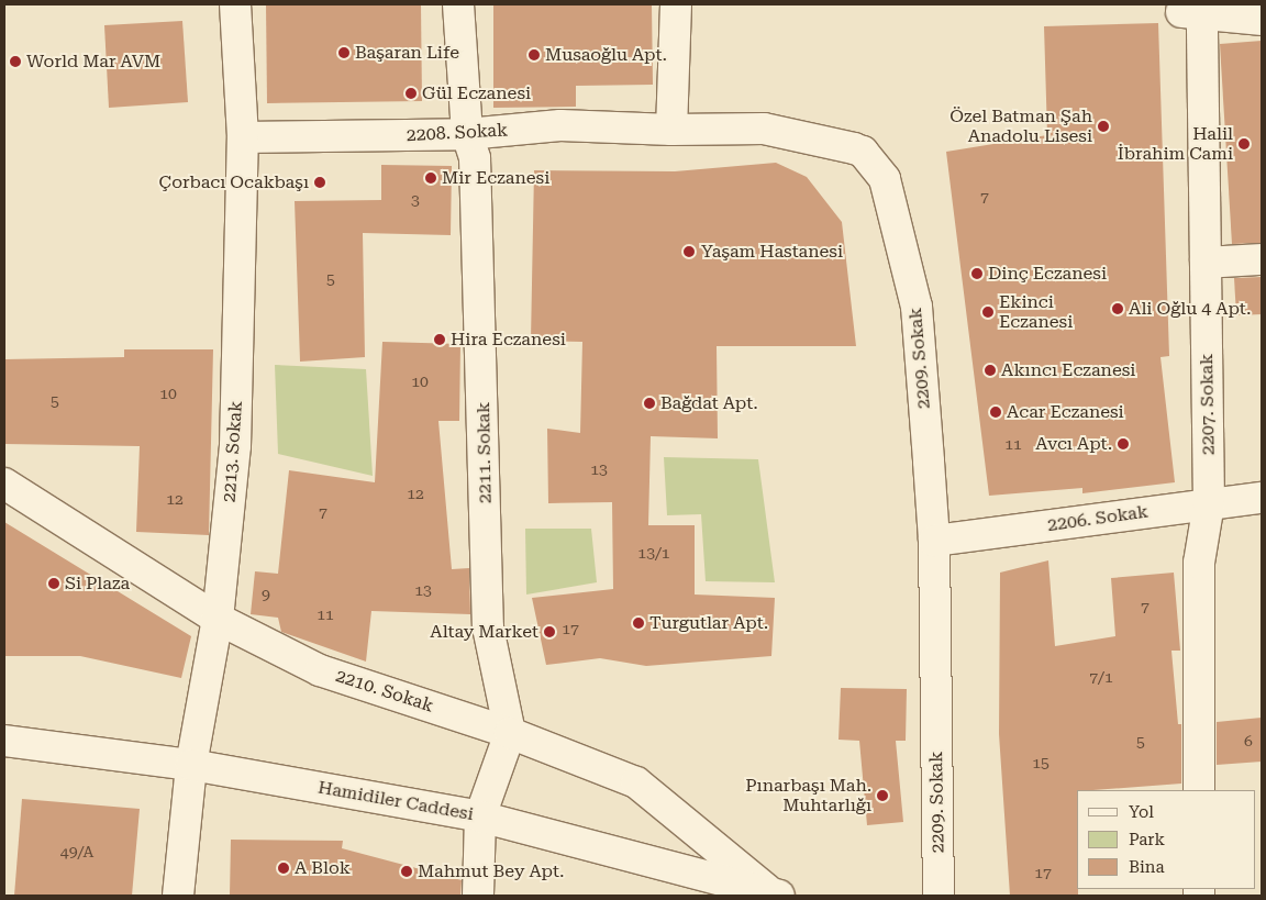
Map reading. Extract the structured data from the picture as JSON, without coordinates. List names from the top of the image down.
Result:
{
  "streets": {
    "street": [
      "2208. Sokak",
      "2209. Sokak",
      "2207. Sokak",
      "2213. Sokak",
      "2211. Sokak",
      "2206. Sokak",
      "2210. Sokak",
      "Hamidiler Caddesi"
    ]
  },
  "crossings": [
    ["2208. Sokak", "2209. Sokak"],
    ["2208. Sokak", "2213. Sokak"],
    ["2208. Sokak", "2211. Sokak"],
    ["2209. Sokak", "2206. Sokak"],
    ["2207. Sokak", "2206. Sokak"],
    ["2213. Sokak", "2210. Sokak"],
    ["2213. Sokak", "Hamidiler Caddesi"],
    ["2211. Sokak", "2210. Sokak"],
    ["2210. Sokak", "Hamidiler Caddesi"]
  ],
  "places": [
    "Başaran Life",
    "Musaoğlu Apt.",
    "World Mar AVM",
    "Gül Eczanesi",
    "Özel Batman Şah Anadolu Lisesi",
    "Halil İbrahim Cami",
    "Mir Eczanesi",
    "Çorbacı Ocakbaşı",
    "Yaşam Hastanesi",
    "Dinç Eczanesi",
    "Ali Oğlu 4 Apt.",
    "Ekinci Eczanesi",
    "Hira Eczanesi",
    "Akıncı Eczanesi",
    "Bağdat Apt.",
    "Acar Eczanesi",
    "Avcı Apt.",
    "Si Plaza",
    "Turgutlar Apt.",
    "Altay Market",
    "Pınarbaşı Mah. Muhtarlığı",
    "A Blok",
    "Mahmut Bey Apt."
  ],
  "house_numbers": [
    "7",
    "3",
    "5",
    "10",
    "10",
    "5",
    "11",
    "13",
    "12",
    "12",
    "7",
    "13/1",
    "13",
    "9",
    "7",
    "11",
    "17",
    "7/1",
    "6",
    "5",
    "15",
    "49/A",
    "17"
  ],
  "legend": ["Yol", "Park", "Bina"]
}
